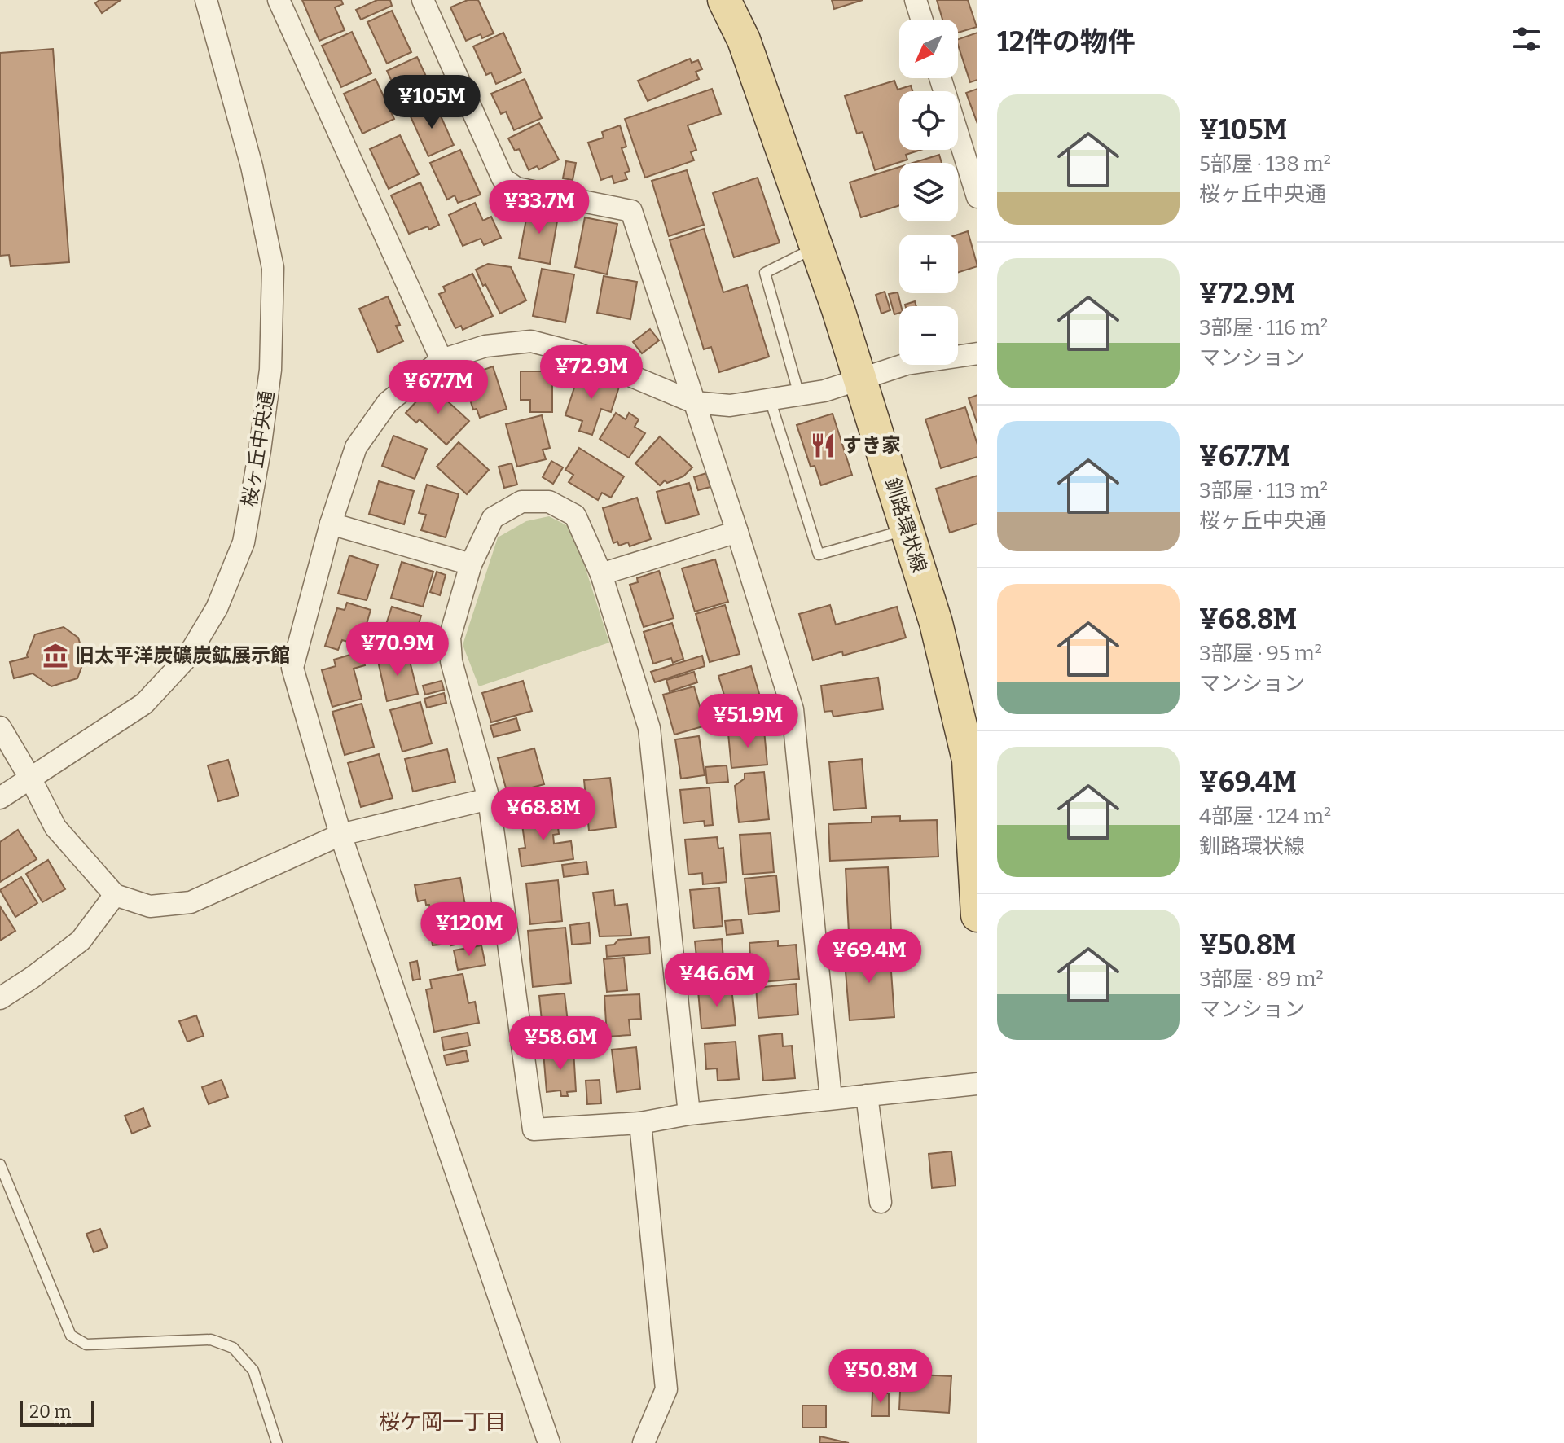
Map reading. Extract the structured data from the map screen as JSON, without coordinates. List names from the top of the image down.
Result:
{
  "streets": {
    "main road": ["釧路環状線"],
    "street": ["桜ヶ丘中央通"]
  },
  "districts": ["桜ケ岡一丁目"],
  "places": {
    "restaurant": ["すき家"],
    "museum": ["旧太平洋炭礦炭鉱展示館"]
  },
  "scale_bar": "20 m",
  "north": "bottom left",
  "page": {
    "heading": "12件の物件",
    "map_buttons": ["+", "−"],
    "price": [
      "¥105M",
      "¥33.7M",
      "¥72.9M",
      "¥67.7M",
      "¥70.9M",
      "¥51.9M",
      "¥68.8M",
      "¥120M",
      "¥69.4M",
      "¥46.6M",
      "¥58.6M",
      "¥50.8M"
    ],
    "list": [
      {
        "name": "¥105M",
        "note": "5部屋 · 138 m² · 桜ヶ丘中央通"
      },
      {
        "name": "¥72.9M",
        "note": "3部屋 · 116 m² · マンション"
      },
      {
        "name": "¥67.7M",
        "note": "3部屋 · 113 m² · 桜ヶ丘中央通"
      },
      {
        "name": "¥68.8M",
        "note": "3部屋 · 95 m² · マンション"
      },
      {
        "name": "¥69.4M",
        "note": "4部屋 · 124 m² · 釧路環状線"
      },
      {
        "name": "¥50.8M",
        "note": "3部屋 · 89 m² · マンション"
      }
    ],
    "scale": "20 m"
  }
}
